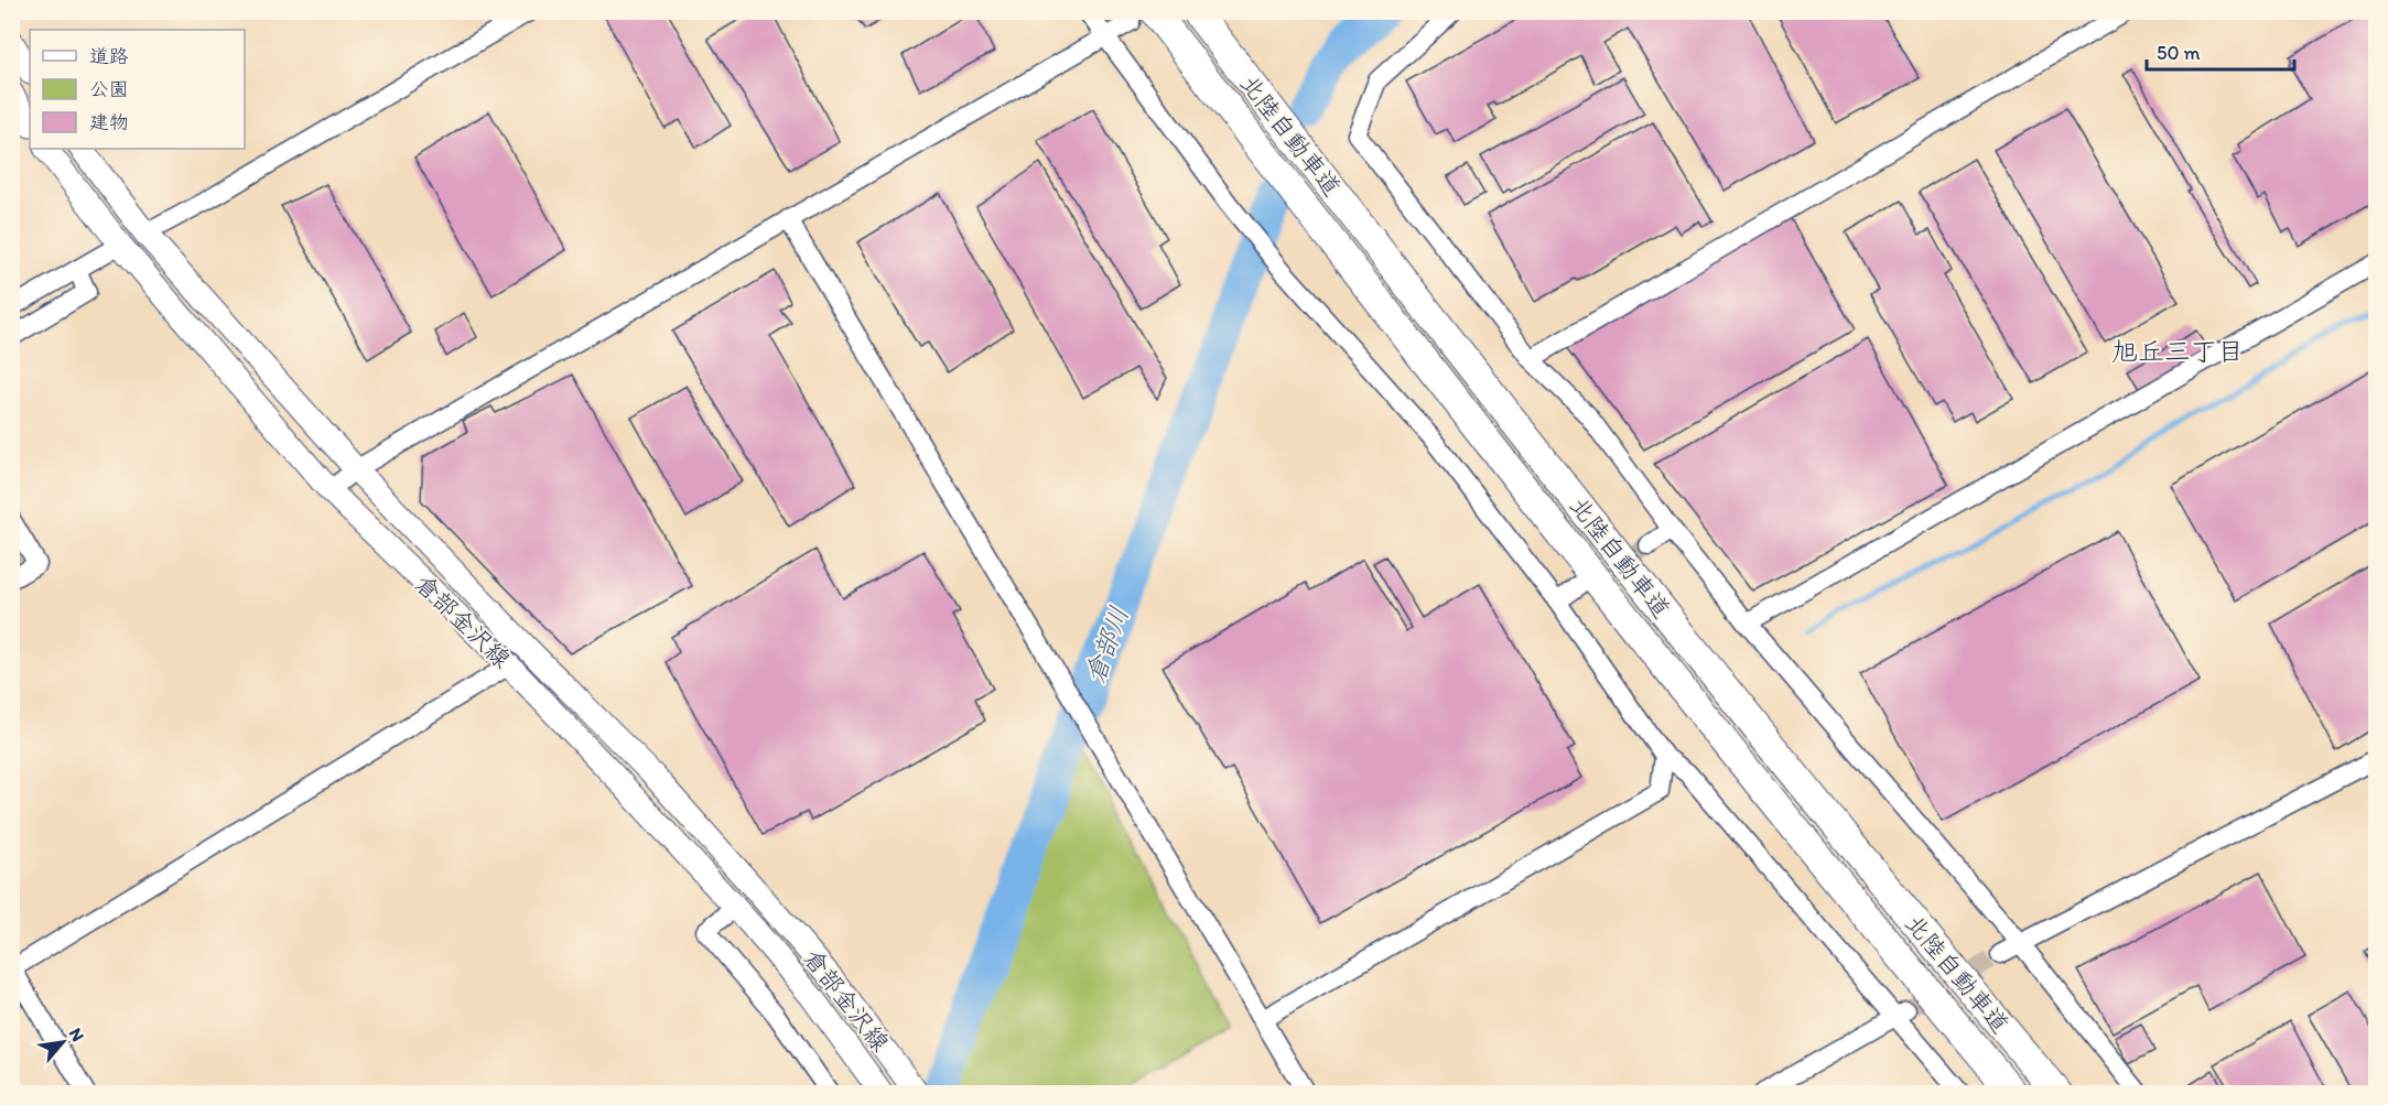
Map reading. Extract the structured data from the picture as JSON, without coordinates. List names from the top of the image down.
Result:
{
  "streets": {
    "highway": ["北陸自動車道"],
    "main road": ["倉部金沢線"]
  },
  "districts": ["旭丘三丁目"],
  "water": ["倉部川"],
  "legend": ["道路", "公園", "建物"],
  "scale_bar": "50 m",
  "north": "top right"
}
